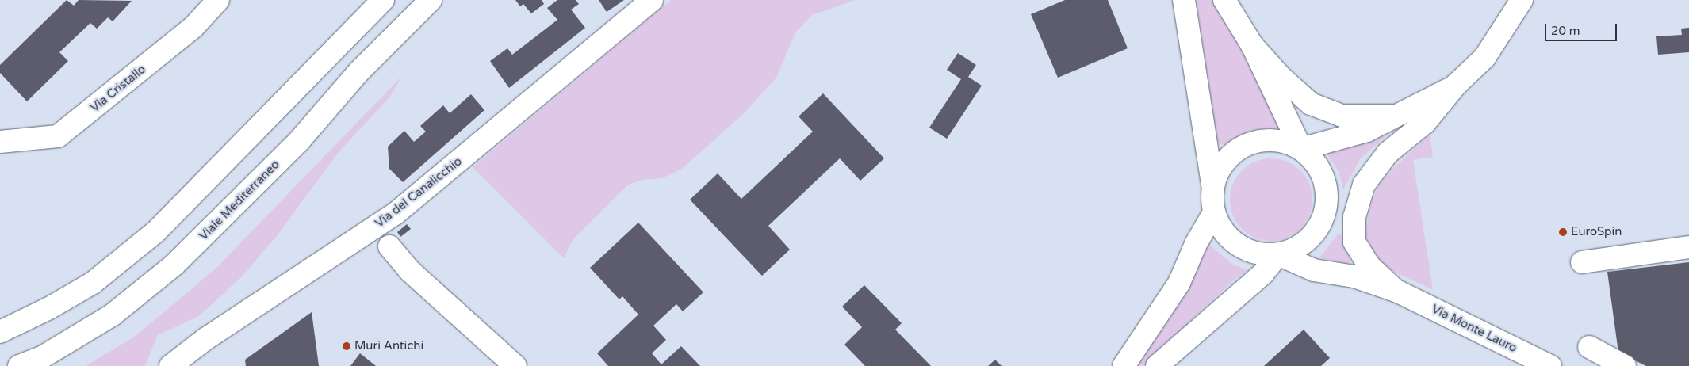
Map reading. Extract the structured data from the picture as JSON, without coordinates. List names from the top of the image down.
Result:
{
  "streets": {
    "main road": [
      "Via Cristallo",
      "Via del Canalicchio",
      "Viale Mediterraneo",
      "Via Monte Lauro"
    ]
  },
  "places": ["EuroSpin", "Muri Antichi"],
  "scale_bar": "20 m"
}
